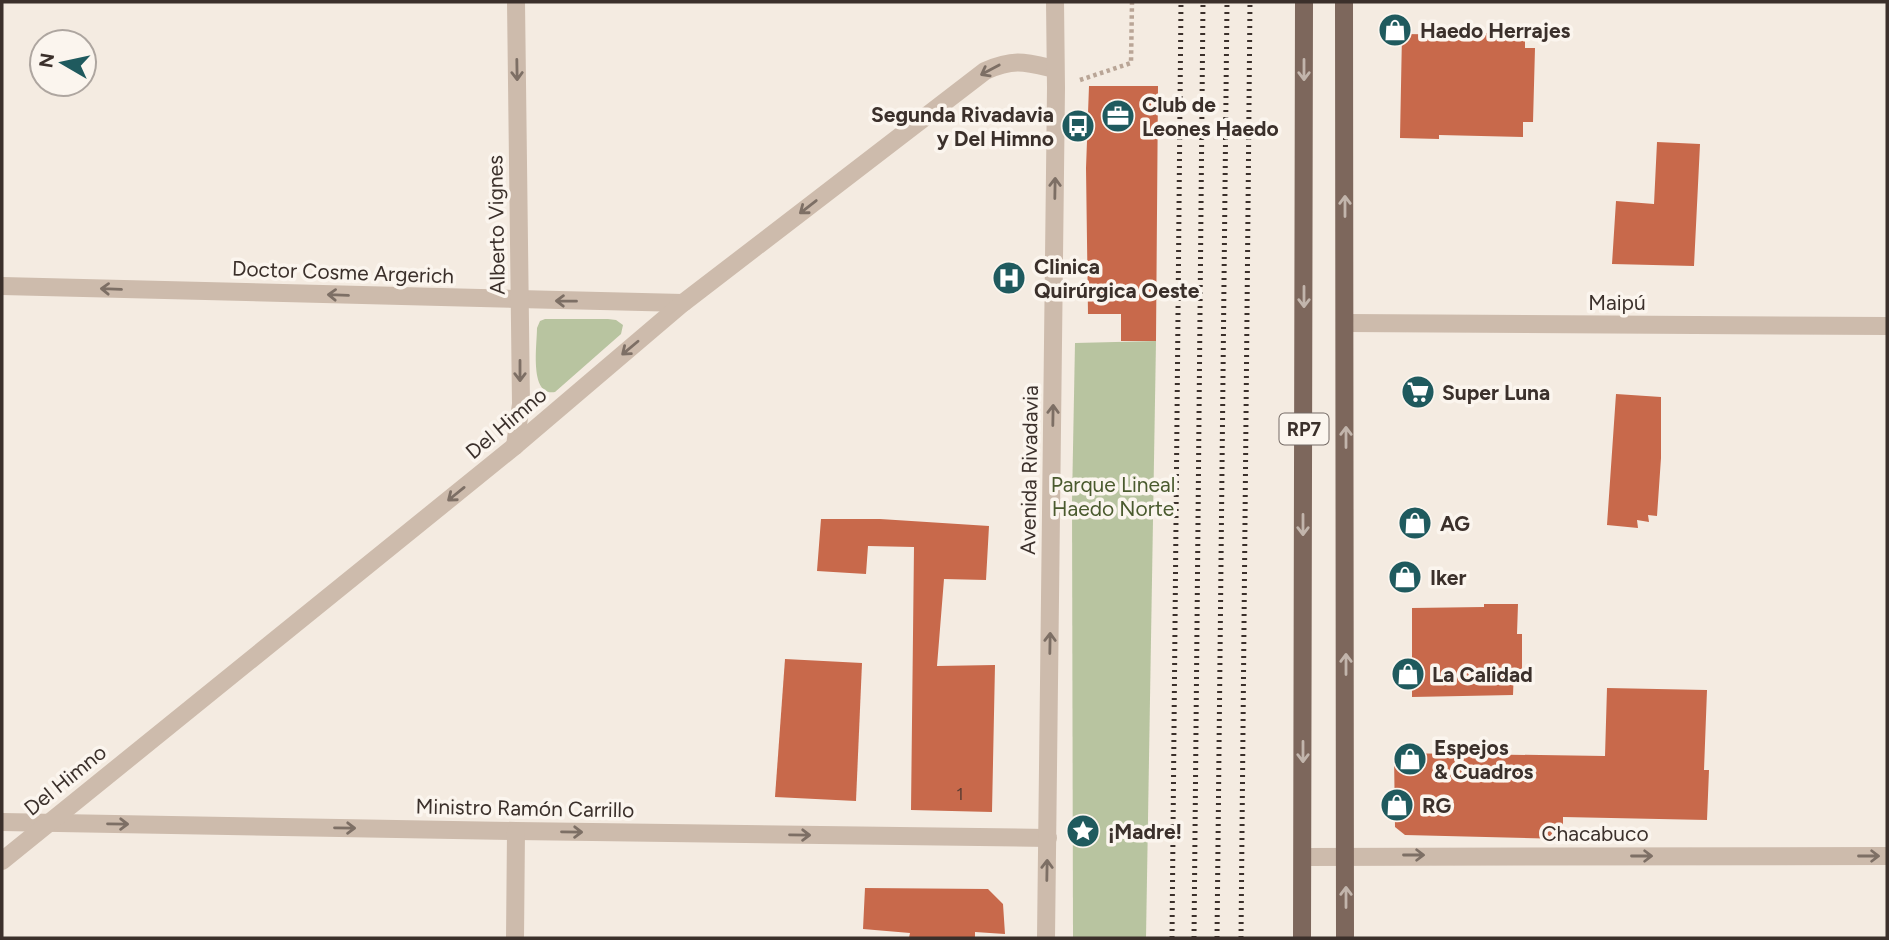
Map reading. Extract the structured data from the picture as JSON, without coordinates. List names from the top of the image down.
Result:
{
  "streets": {
    "main road": ["RP7"],
    "street": [
      "Alberto Vignes",
      "Doctor Cosme Argerich",
      "Maipú",
      "Del Himno",
      "Avenida Rivadavia",
      "Ministro Ramón Carrillo",
      "Chacabuco"
    ]
  },
  "crossings": [
    ["Alberto Vignes", "Doctor Cosme Argerich"],
    ["Alberto Vignes", "Del Himno"],
    ["Doctor Cosme Argerich", "Del Himno"],
    ["Maipú", "RP7"],
    ["Del Himno", "Avenida Rivadavia"],
    ["Del Himno", "Ministro Ramón Carrillo"],
    ["RP7", "Chacabuco"],
    ["Avenida Rivadavia", "Ministro Ramón Carrillo"]
  ],
  "one_way": [
    "Alberto Vignes",
    "Doctor Cosme Argerich",
    "Del Himno",
    "Avenida Rivadavia",
    "Ministro Ramón Carrillo",
    "Chacabuco"
  ],
  "parks": ["Parque Lineal Haedo Norte"],
  "places": {
    "shop": [
      "Haedo Herrajes",
      "AG",
      "Iker",
      "La Calidad",
      "Espejos & Cuadros",
      "RG"
    ],
    "office": ["Club de Leones Haedo"],
    "bus stop": ["Segunda Rivadavia y Del Himno"],
    "hospital": ["Clinica Quirúrgica Oeste"],
    "supermarket": ["Super Luna"],
    "place": ["¡Madre!"]
  },
  "house_numbers": ["1"],
  "north": "left"
}
